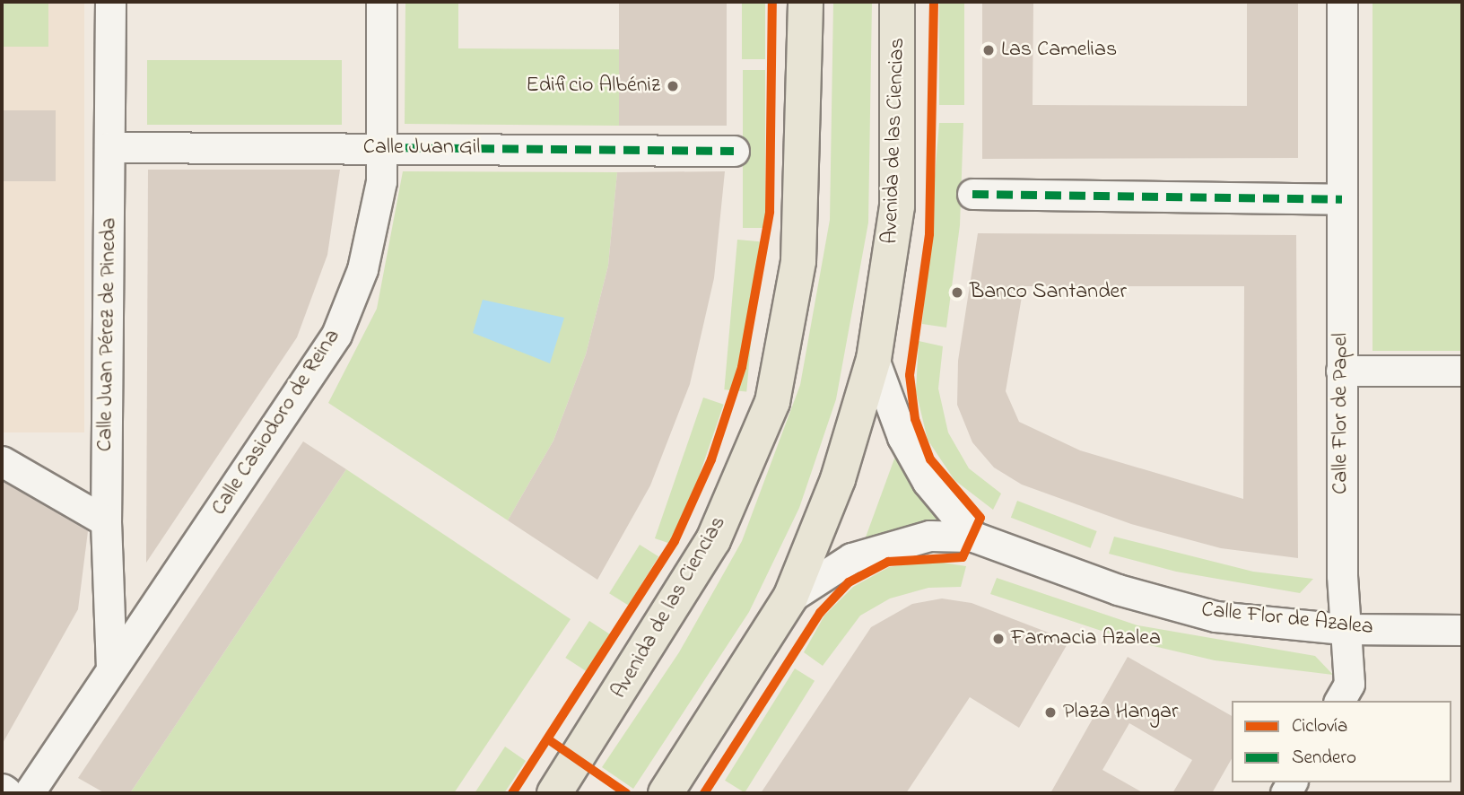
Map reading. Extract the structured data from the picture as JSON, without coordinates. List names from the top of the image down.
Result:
{
  "streets": {
    "main road": ["Avenida de las Ciencias"],
    "street": [
      "Calle Juan Gil",
      "Calle Juan Pérez de Pineda",
      "Calle Flor de Papel",
      "Calle Casiodoro de Reina",
      "Calle Flor de Azalea"
    ]
  },
  "crossings": [
    ["Calle Juan Gil", "Calle Juan Pérez de Pineda"],
    ["Calle Juan Gil", "Calle Casiodoro de Reina"],
    ["Calle Juan Pérez de Pineda", "Calle Casiodoro de Reina"],
    ["Calle Flor de Papel", "Calle Flor de Azalea"]
  ],
  "places": [
    "Las Camelias",
    "Edificio Albéniz",
    "Banco Santander",
    "Farmacia Azalea",
    "Plaza Hangar"
  ],
  "legend": ["Ciclovía", "Sendero"]
}
